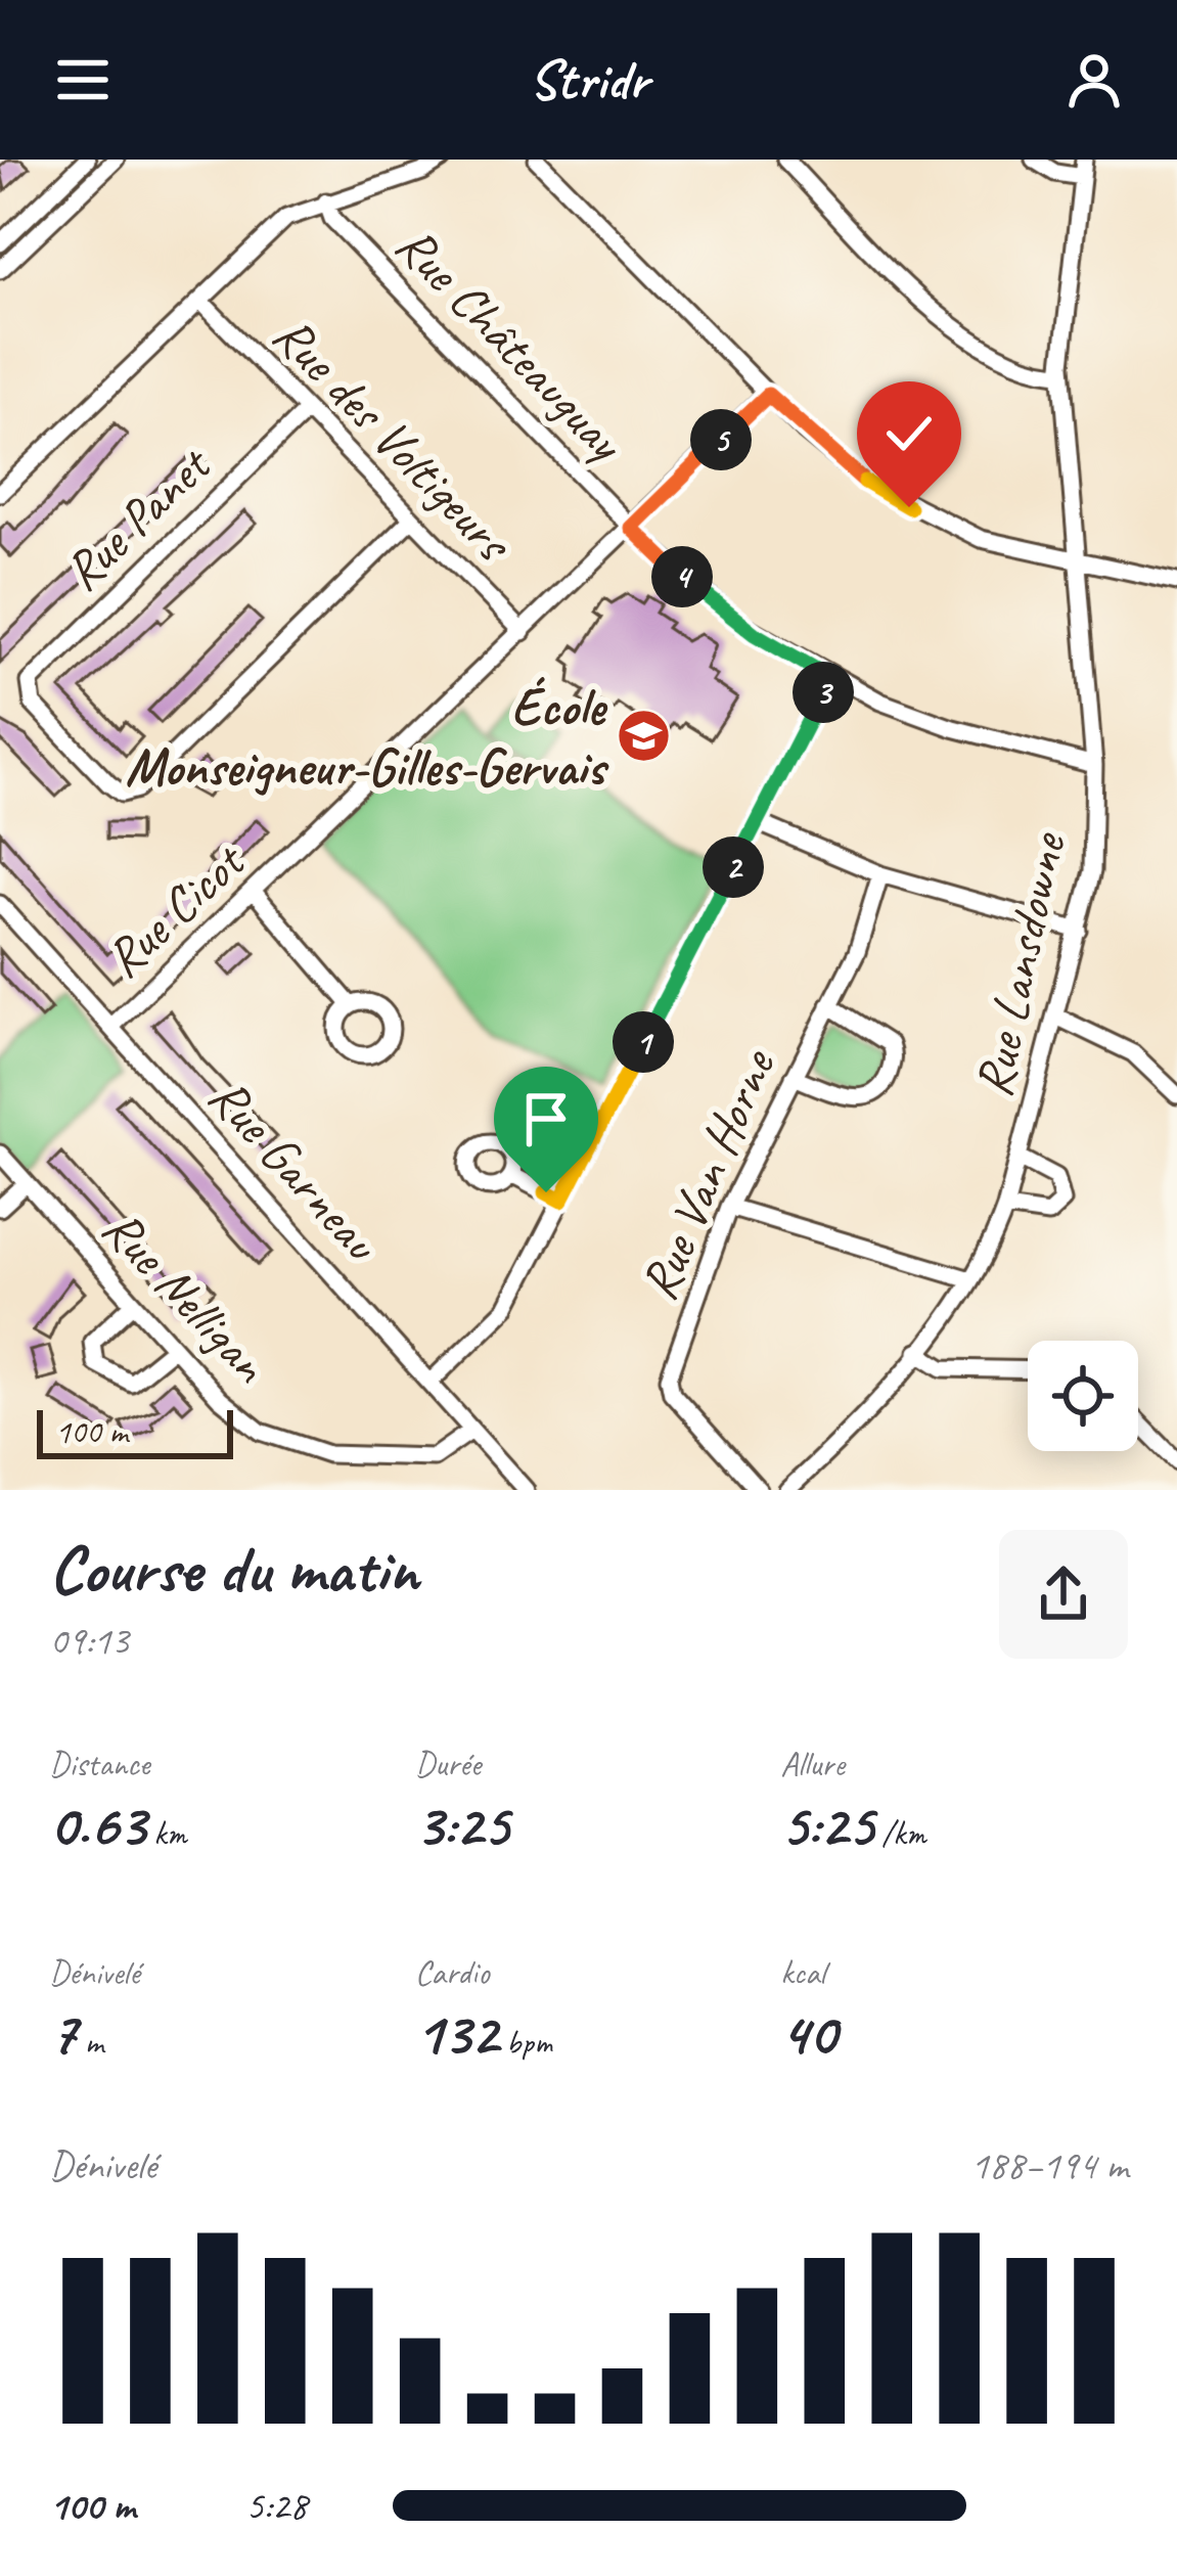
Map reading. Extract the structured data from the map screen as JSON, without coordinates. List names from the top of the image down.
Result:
{
  "streets": {
    "street": [
      "Rue Châteauguay",
      "Rue des Voltigeurs",
      "Rue Panet",
      "Rue Cicot",
      "Rue Lansdowne",
      "Rue Garneau",
      "Rue Van Horne",
      "Rue Nelligan"
    ]
  },
  "crossings": [
    ["Rue Châteauguay", "Rue Cicot"],
    ["Rue Châteauguay", "Rue Lansdowne"],
    ["Rue des Voltigeurs", "Rue Panet"],
    ["Rue des Voltigeurs", "Rue Cicot"],
    ["Rue Cicot", "Rue Garneau"],
    ["Rue Garneau", "Rue Nelligan"]
  ],
  "places": {
    "school or university": ["École Monseigneur-Gilles-Gervais"]
  },
  "scale_bar": "100 m",
  "page": {
    "header": "Stridr",
    "pins": [
      "5",
      "4",
      "3",
      "2",
      "1"
    ],
    "scale": "100 m",
    "heading": ["Course du matin", "09:13"],
    "stats": [
      ["Distance", "0.63 km"],
      ["Durée", "3:25"],
      ["Allure", "5:25 /km"],
      ["Dénivelé", "7 m"],
      ["Cardio", "132 bpm"],
      ["kcal", "40"]
    ],
    "chart": ["Dénivelé", "188–194 m"],
    "list": [
      {
        "name": "100 m",
        "note": "5:28"
      }
    ]
  }
}
